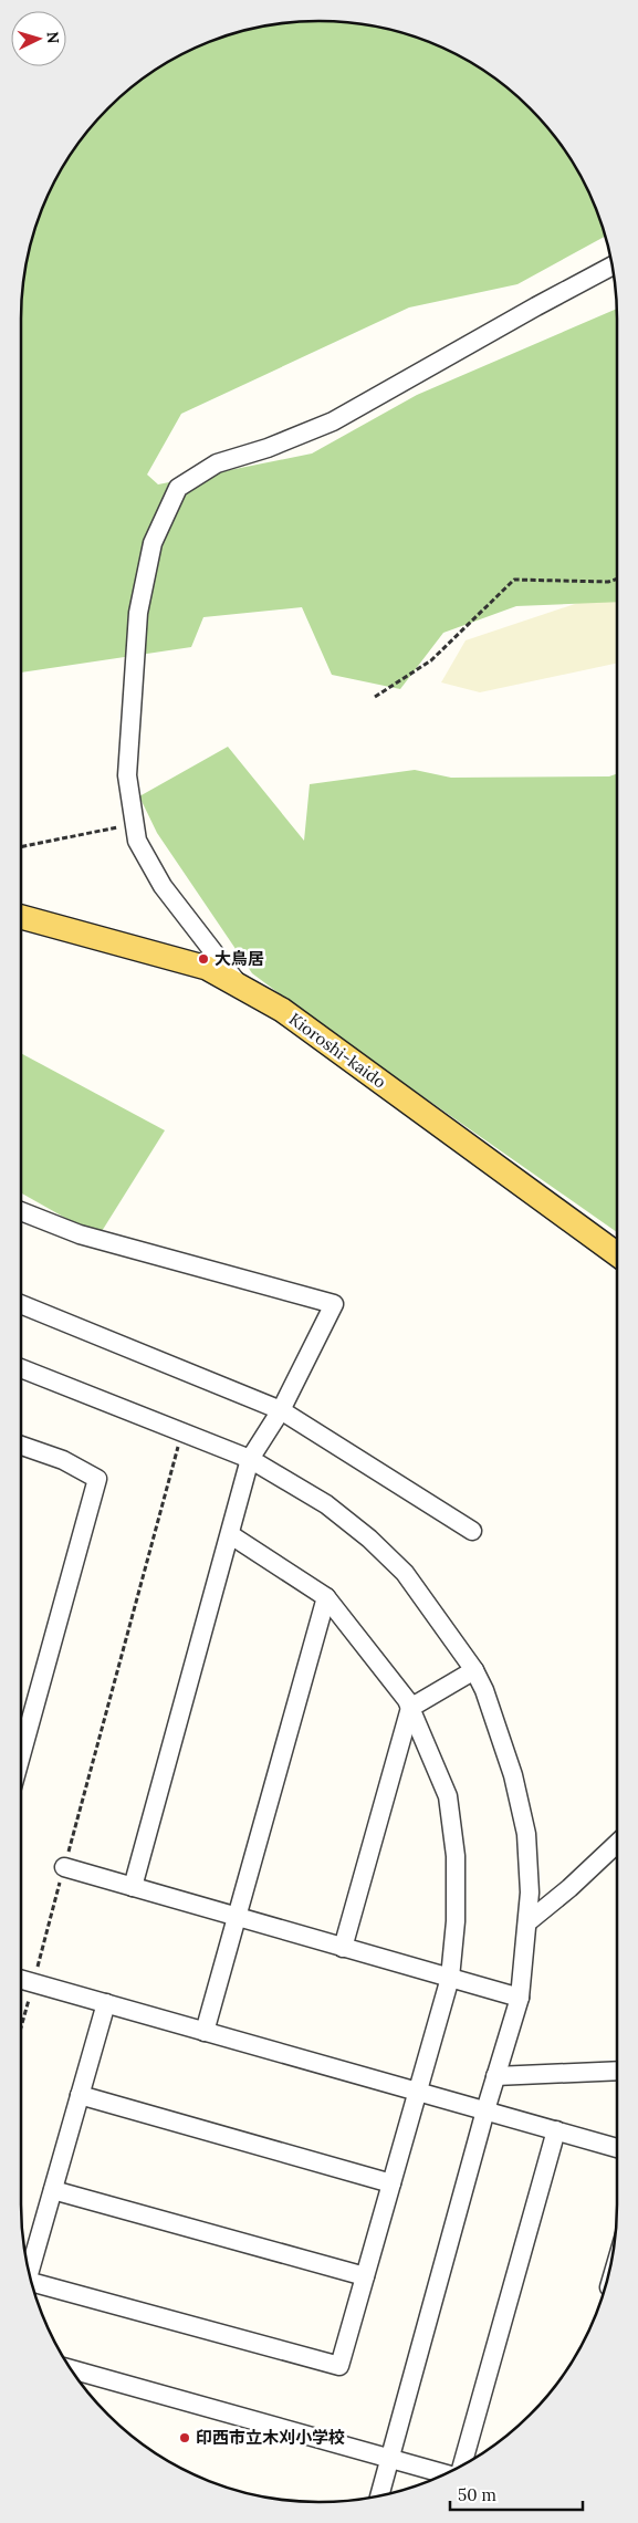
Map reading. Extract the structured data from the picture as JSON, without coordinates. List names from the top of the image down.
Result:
{
  "streets": {
    "main road": ["Kioroshi-kaido"]
  },
  "places": ["大鳥居", "印西市立木刈小学校"],
  "scale_bar": "50 m",
  "north": "right"
}
